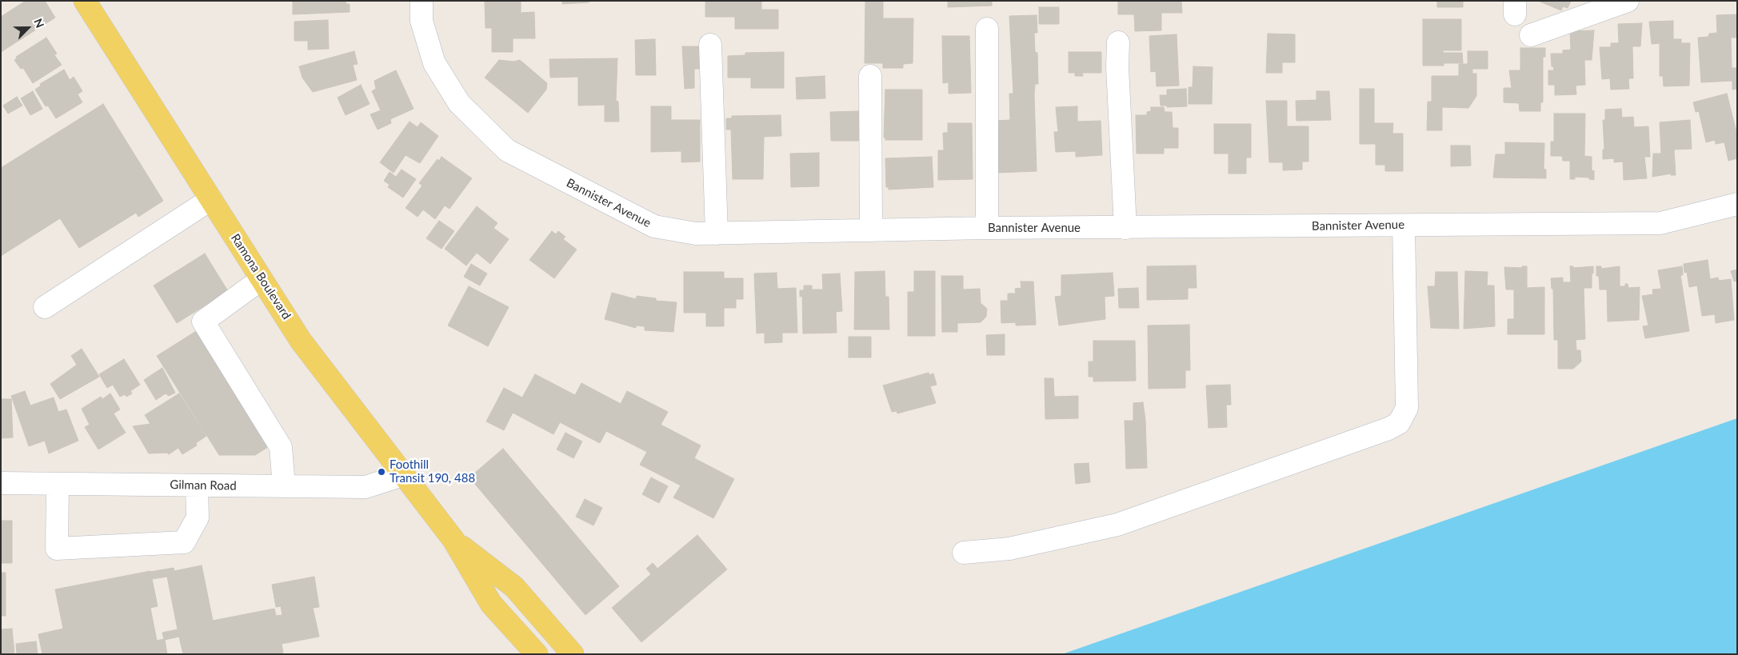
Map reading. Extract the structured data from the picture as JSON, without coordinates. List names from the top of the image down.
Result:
{
  "streets": {
    "main road": ["Ramona Boulevard"],
    "street": ["Bannister Avenue", "Gilman Road"]
  },
  "crossings": [
    ["Ramona Boulevard", "Gilman Road"]
  ],
  "places": ["Foothill Transit 190, 488"],
  "north": "top right"
}
